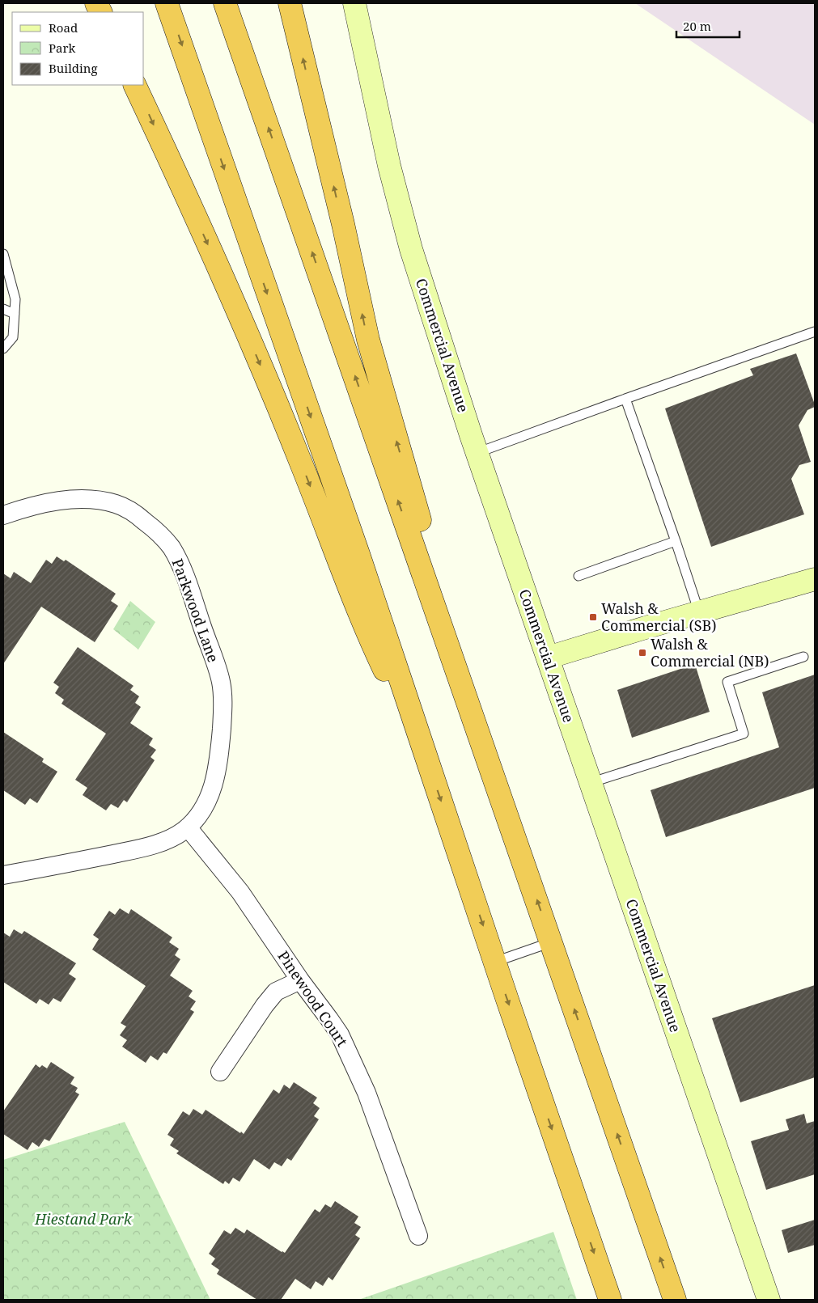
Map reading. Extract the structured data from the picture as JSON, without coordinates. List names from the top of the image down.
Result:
{
  "streets": {
    "street": ["Commercial Avenue", "Parkwood Lane", "Pinewood Court"]
  },
  "crossings": [
    ["Parkwood Lane", "Pinewood Court"]
  ],
  "parks": ["Hiestand Park"],
  "places": {
    "transit": ["Walsh & Commercial (SB)", "Walsh & Commercial (NB)"]
  },
  "legend": ["Road", "Park", "Building"],
  "scale_bar": "20 m"
}
